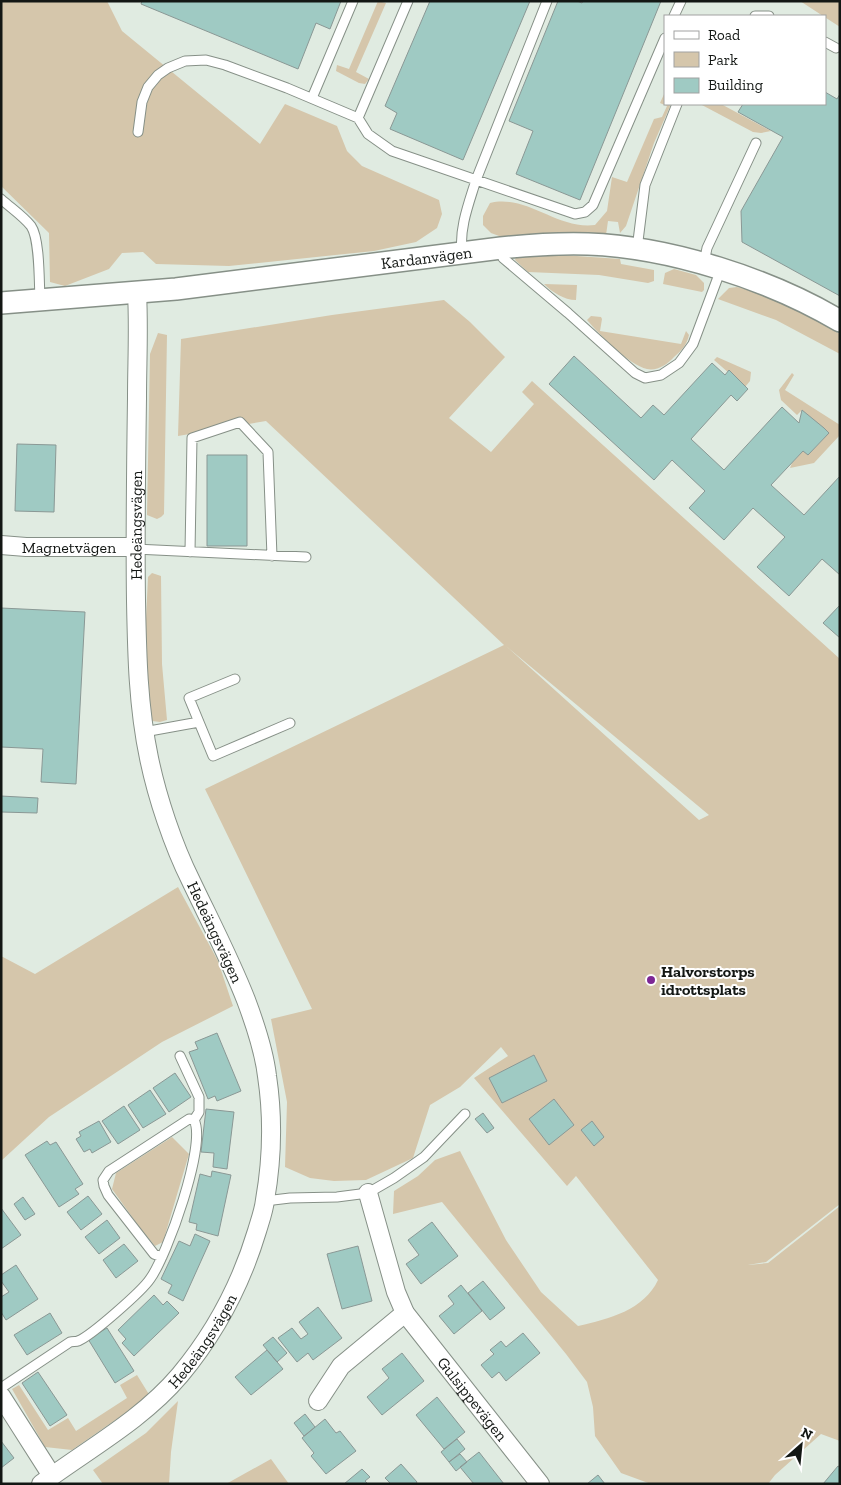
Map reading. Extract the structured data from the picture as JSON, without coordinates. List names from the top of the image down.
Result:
{
  "streets": {
    "street": [
      "Kardanvägen",
      "Hedeängsvägen",
      "Magnetvägen",
      "Gulsippevägen"
    ]
  },
  "crossings": [
    ["Kardanvägen", "Hedeängsvägen"],
    ["Hedeängsvägen", "Magnetvägen"]
  ],
  "places": ["Halvorstorps idrottsplats"],
  "legend": ["Road", "Park", "Building"],
  "north": "top right"
}
